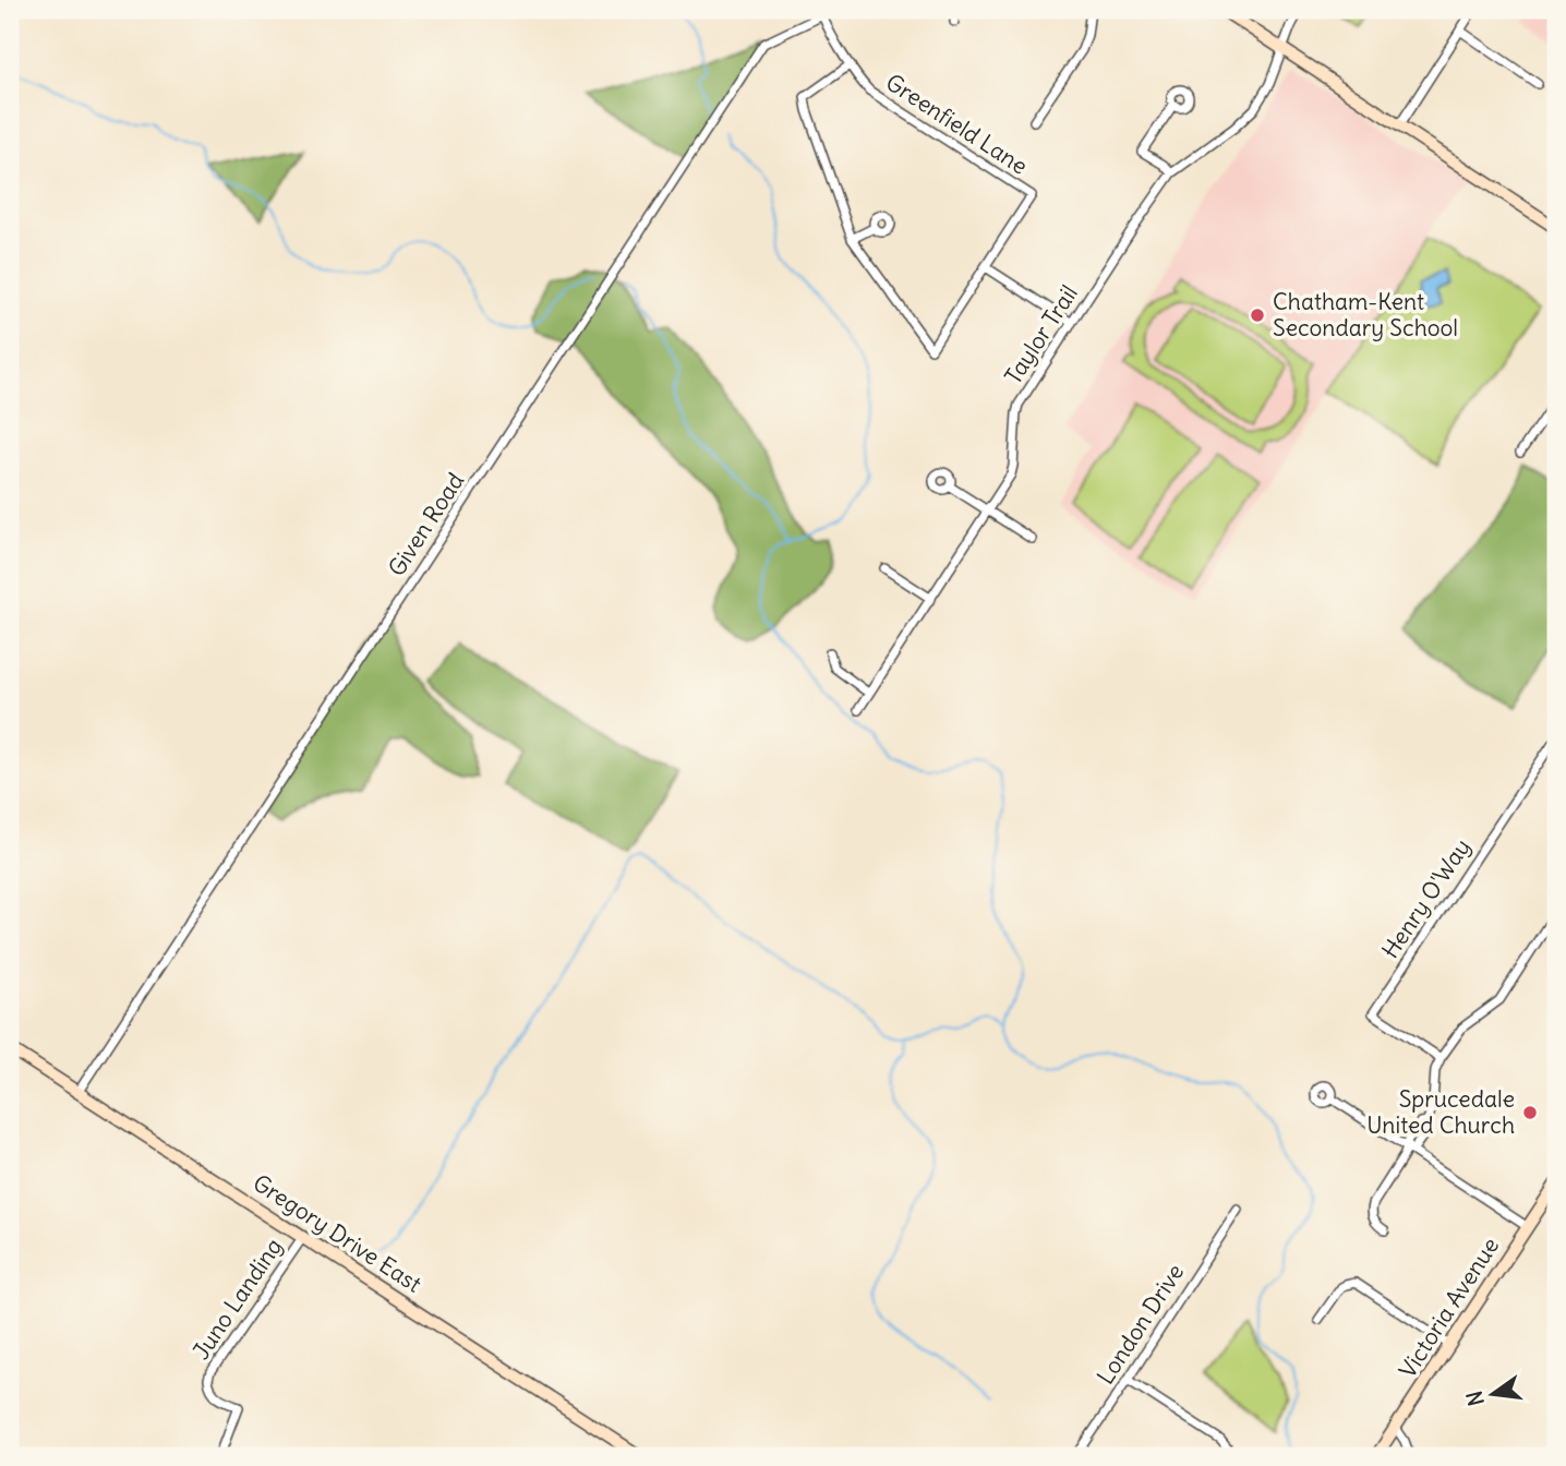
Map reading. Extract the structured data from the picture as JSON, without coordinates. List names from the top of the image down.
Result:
{
  "streets": {
    "street": [
      "Greenfield Lane",
      "Taylor Trail",
      "Given Road",
      "Henry O'Way",
      "Gregory Drive East",
      "Juno Landing",
      "Victoria Avenue",
      "London Drive"
    ]
  },
  "crossings": [
    ["Greenfield Lane", "Given Road"],
    ["Given Road", "Gregory Drive East"],
    ["Gregory Drive East", "Juno Landing"]
  ],
  "places": ["Chatham-Kent Secondary School", "Sprucedale United Church"],
  "north": "left"
}
